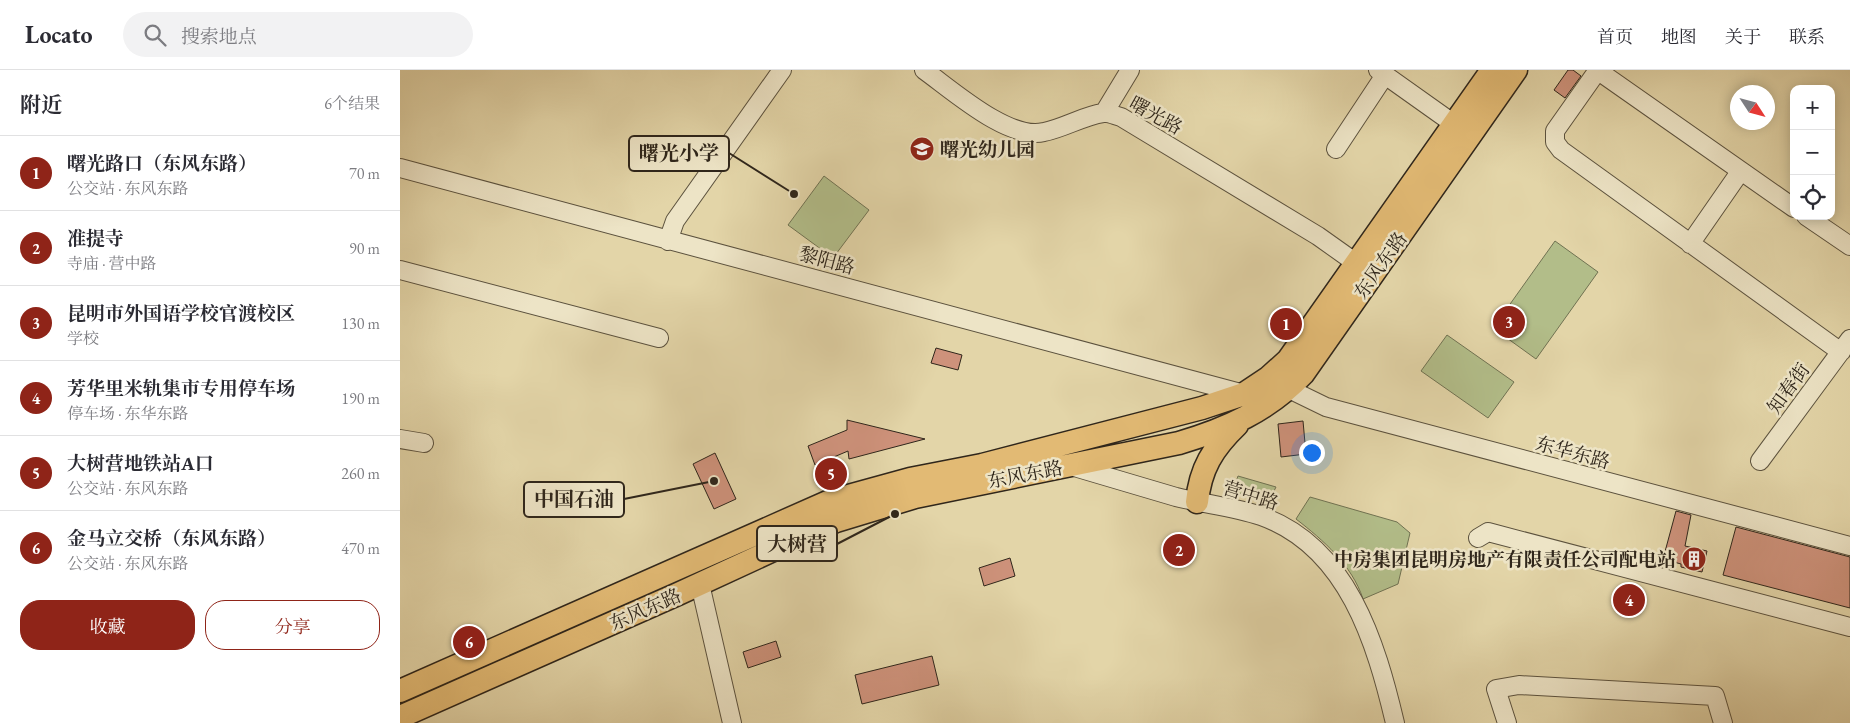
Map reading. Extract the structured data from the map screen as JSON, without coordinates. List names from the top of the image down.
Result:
{
  "streets": {
    "main road": ["东风东路"],
    "street": [
      "曙光路",
      "黎阳路",
      "知春街",
      "东华东路",
      "营中路"
    ]
  },
  "crossings": [
    ["曙光路", "东风东路"],
    ["黎阳路", "东风东路"],
    ["东风东路", "东华东路"],
    ["东风东路", "营中路"]
  ],
  "places": {
    "school or university": ["曙光幼儿园"],
    "other": ["曙光小学", "中国石油", "大树营"],
    "building": ["中房集团昆明房地产有限责任公司配电站"]
  },
  "north": "bottom right",
  "page": {
    "header": "Locato",
    "search": "搜索地点",
    "nav": [
      "首页",
      "地图",
      "关于",
      "联系"
    ],
    "heading": ["附近", "6个结果"],
    "map_buttons": ["+", "−"],
    "list": [
      {
        "mark": "1",
        "name": "曙光路口（东风东路）",
        "note": "公交站 · 东风东路",
        "value": "70 m"
      },
      {
        "mark": "2",
        "name": "准提寺",
        "note": "寺庙 · 营中路",
        "value": "90 m"
      },
      {
        "mark": "3",
        "name": "昆明市外国语学校官渡校区",
        "note": "学校",
        "value": "130 m"
      },
      {
        "mark": "4",
        "name": "芳华里米轨集市专用停车场",
        "note": "停车场 · 东华东路",
        "value": "190 m"
      },
      {
        "mark": "5",
        "name": "大树营地铁站A口",
        "note": "公交站 · 东风东路",
        "value": "260 m"
      },
      {
        "mark": "6",
        "name": "金马立交桥（东风东路）",
        "note": "公交站 · 东风东路",
        "value": "470 m"
      }
    ],
    "pins": [
      "3",
      "1",
      "5",
      "2",
      "4",
      "6"
    ],
    "buttons": ["收藏", "分享"]
  }
}
